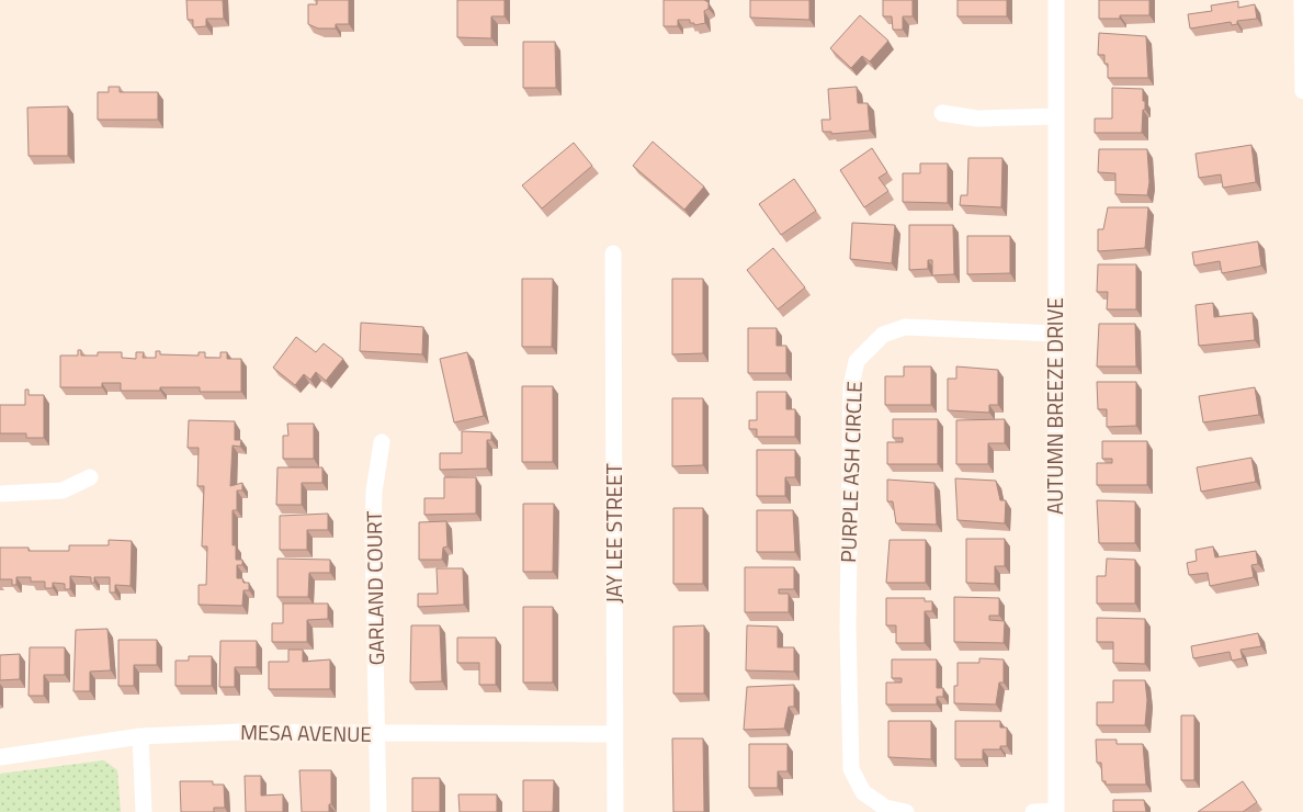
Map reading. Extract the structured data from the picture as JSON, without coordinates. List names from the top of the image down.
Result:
{
  "streets": {
    "street": [
      "AUTUMN BREEZE DRIVE",
      "PURPLE ASH CIRCLE",
      "JAY LEE STREET",
      "GARLAND COURT",
      "MESA AVENUE"
    ]
  },
  "crossings": [
    ["AUTUMN BREEZE DRIVE", "PURPLE ASH CIRCLE"],
    ["JAY LEE STREET", "MESA AVENUE"],
    ["GARLAND COURT", "MESA AVENUE"]
  ]
}
